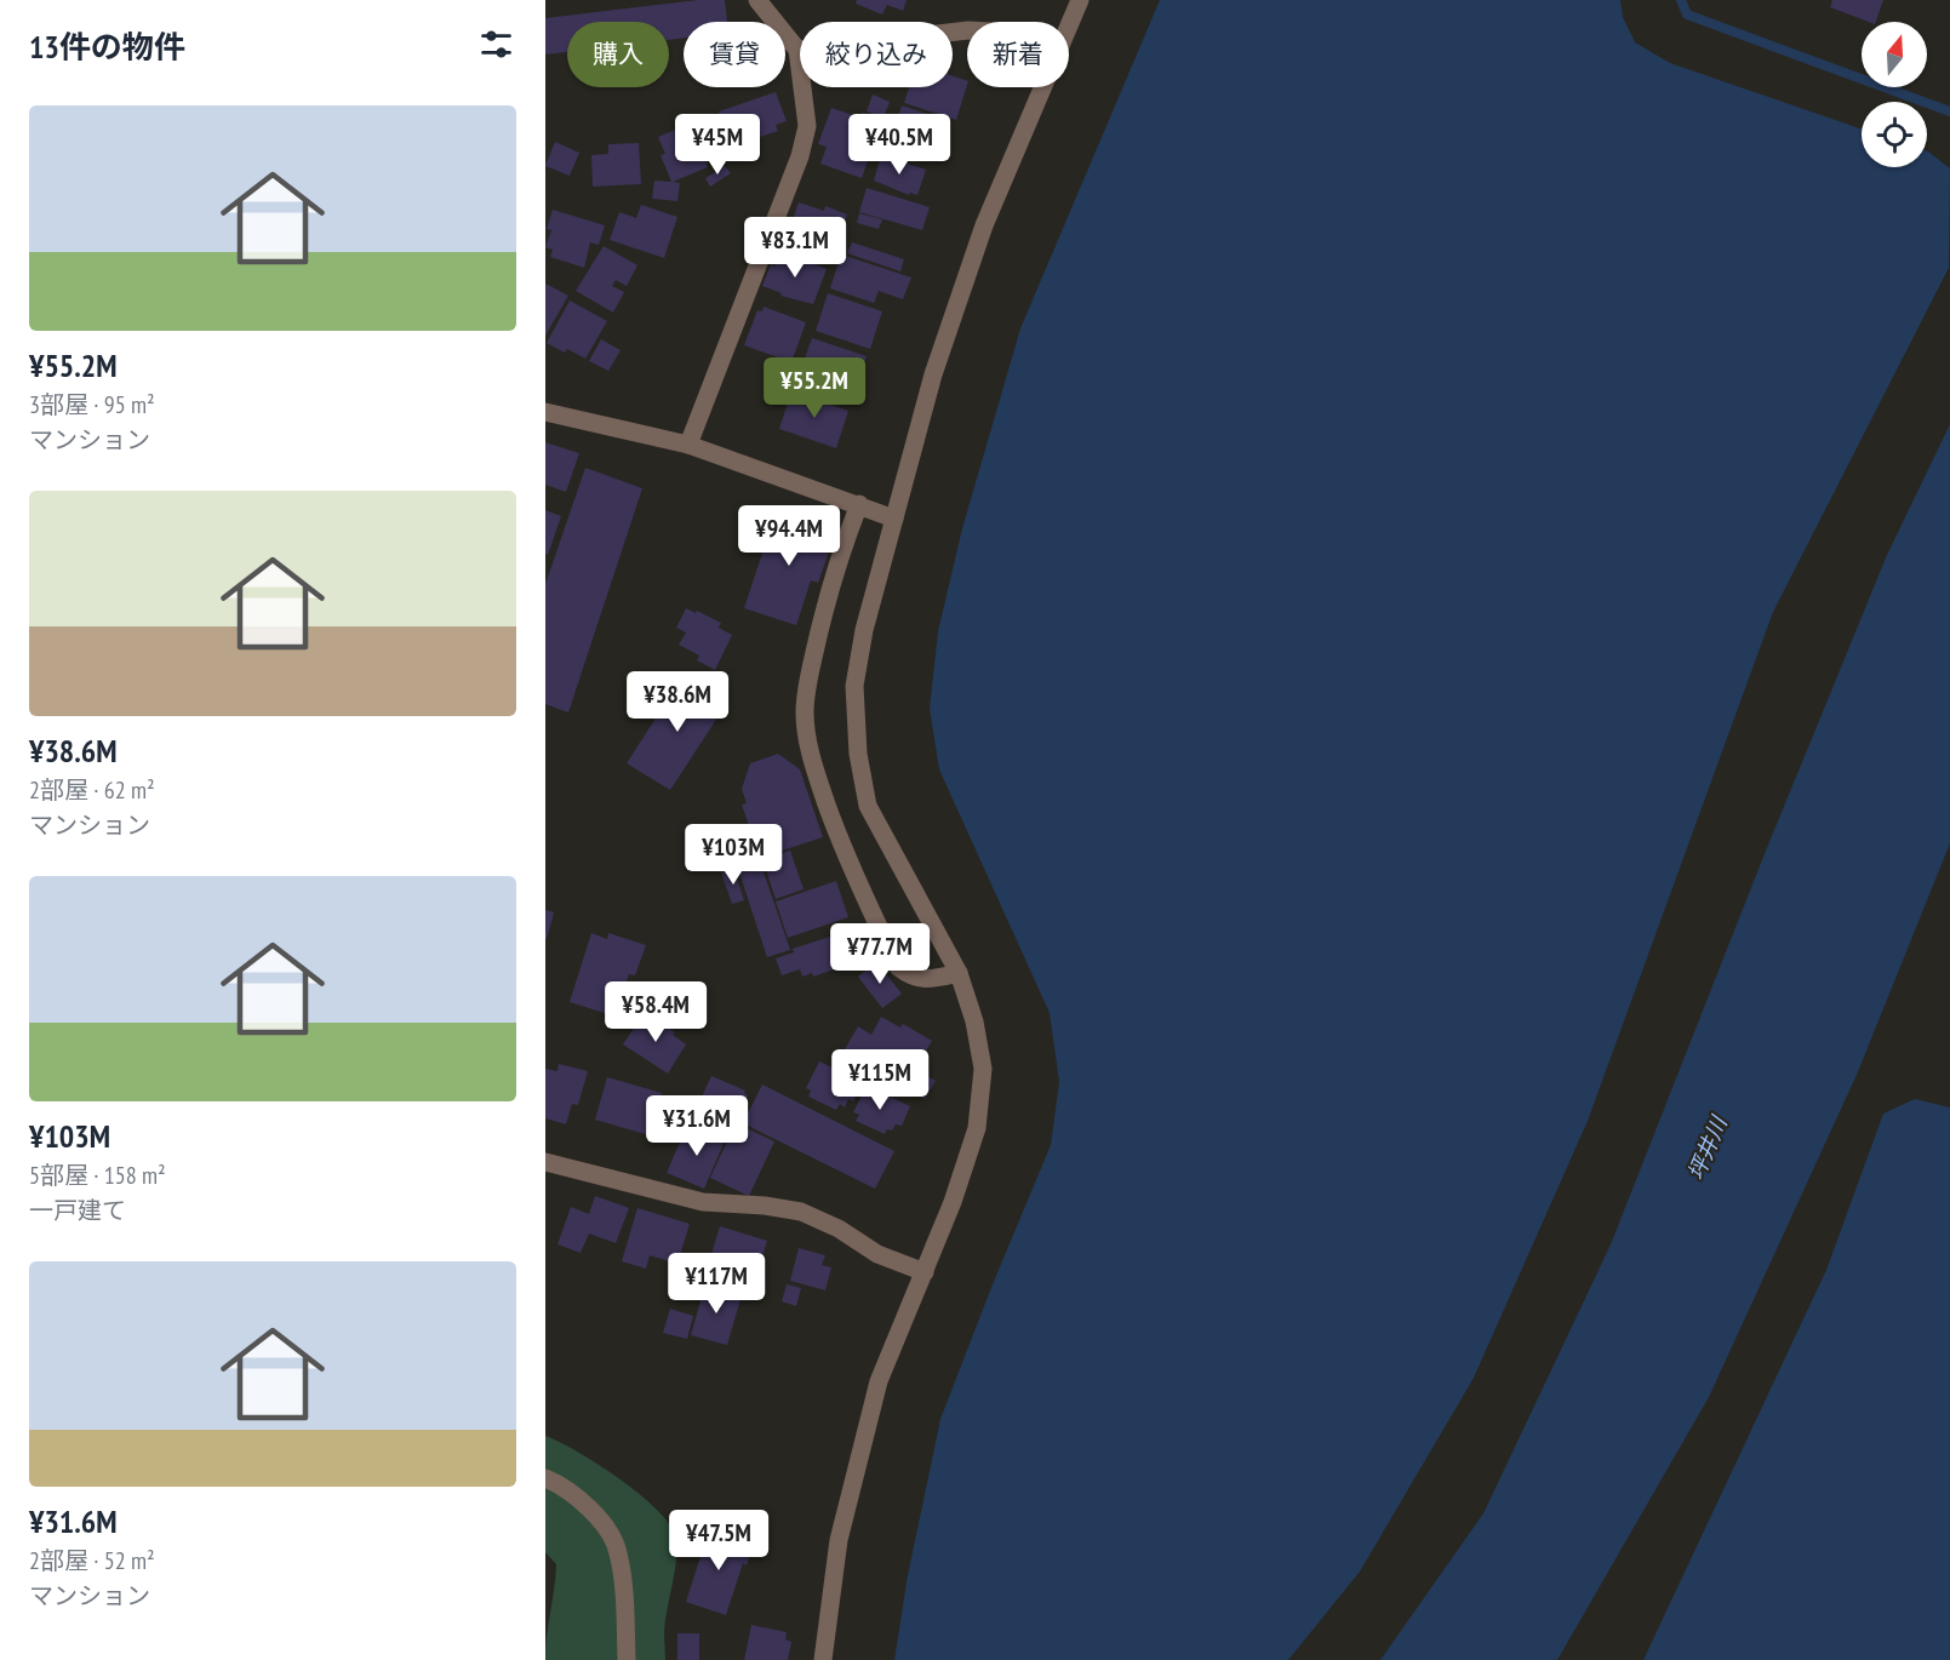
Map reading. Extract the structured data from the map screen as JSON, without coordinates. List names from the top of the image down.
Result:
{
  "water": ["坪井川"],
  "north": "top",
  "page": {
    "heading": "13件の物件",
    "chip": [
      "購入",
      "賃貸",
      "絞り込み",
      "新着"
    ],
    "list": [
      {
        "name": "¥55.2M",
        "note": "3部屋 · 95 m² · マンション"
      },
      {
        "name": "¥38.6M",
        "note": "2部屋 · 62 m² · マンション"
      },
      {
        "name": "¥103M",
        "note": "5部屋 · 158 m² · 一戸建て"
      },
      {
        "name": "¥31.6M",
        "note": "2部屋 · 52 m² · マンション"
      }
    ],
    "price": [
      "¥45M",
      "¥40.5M",
      "¥83.1M",
      "¥55.2M",
      "¥94.4M",
      "¥38.6M",
      "¥103M",
      "¥77.7M",
      "¥58.4M",
      "¥115M",
      "¥31.6M",
      "¥117M",
      "¥47.5M"
    ]
  }
}
